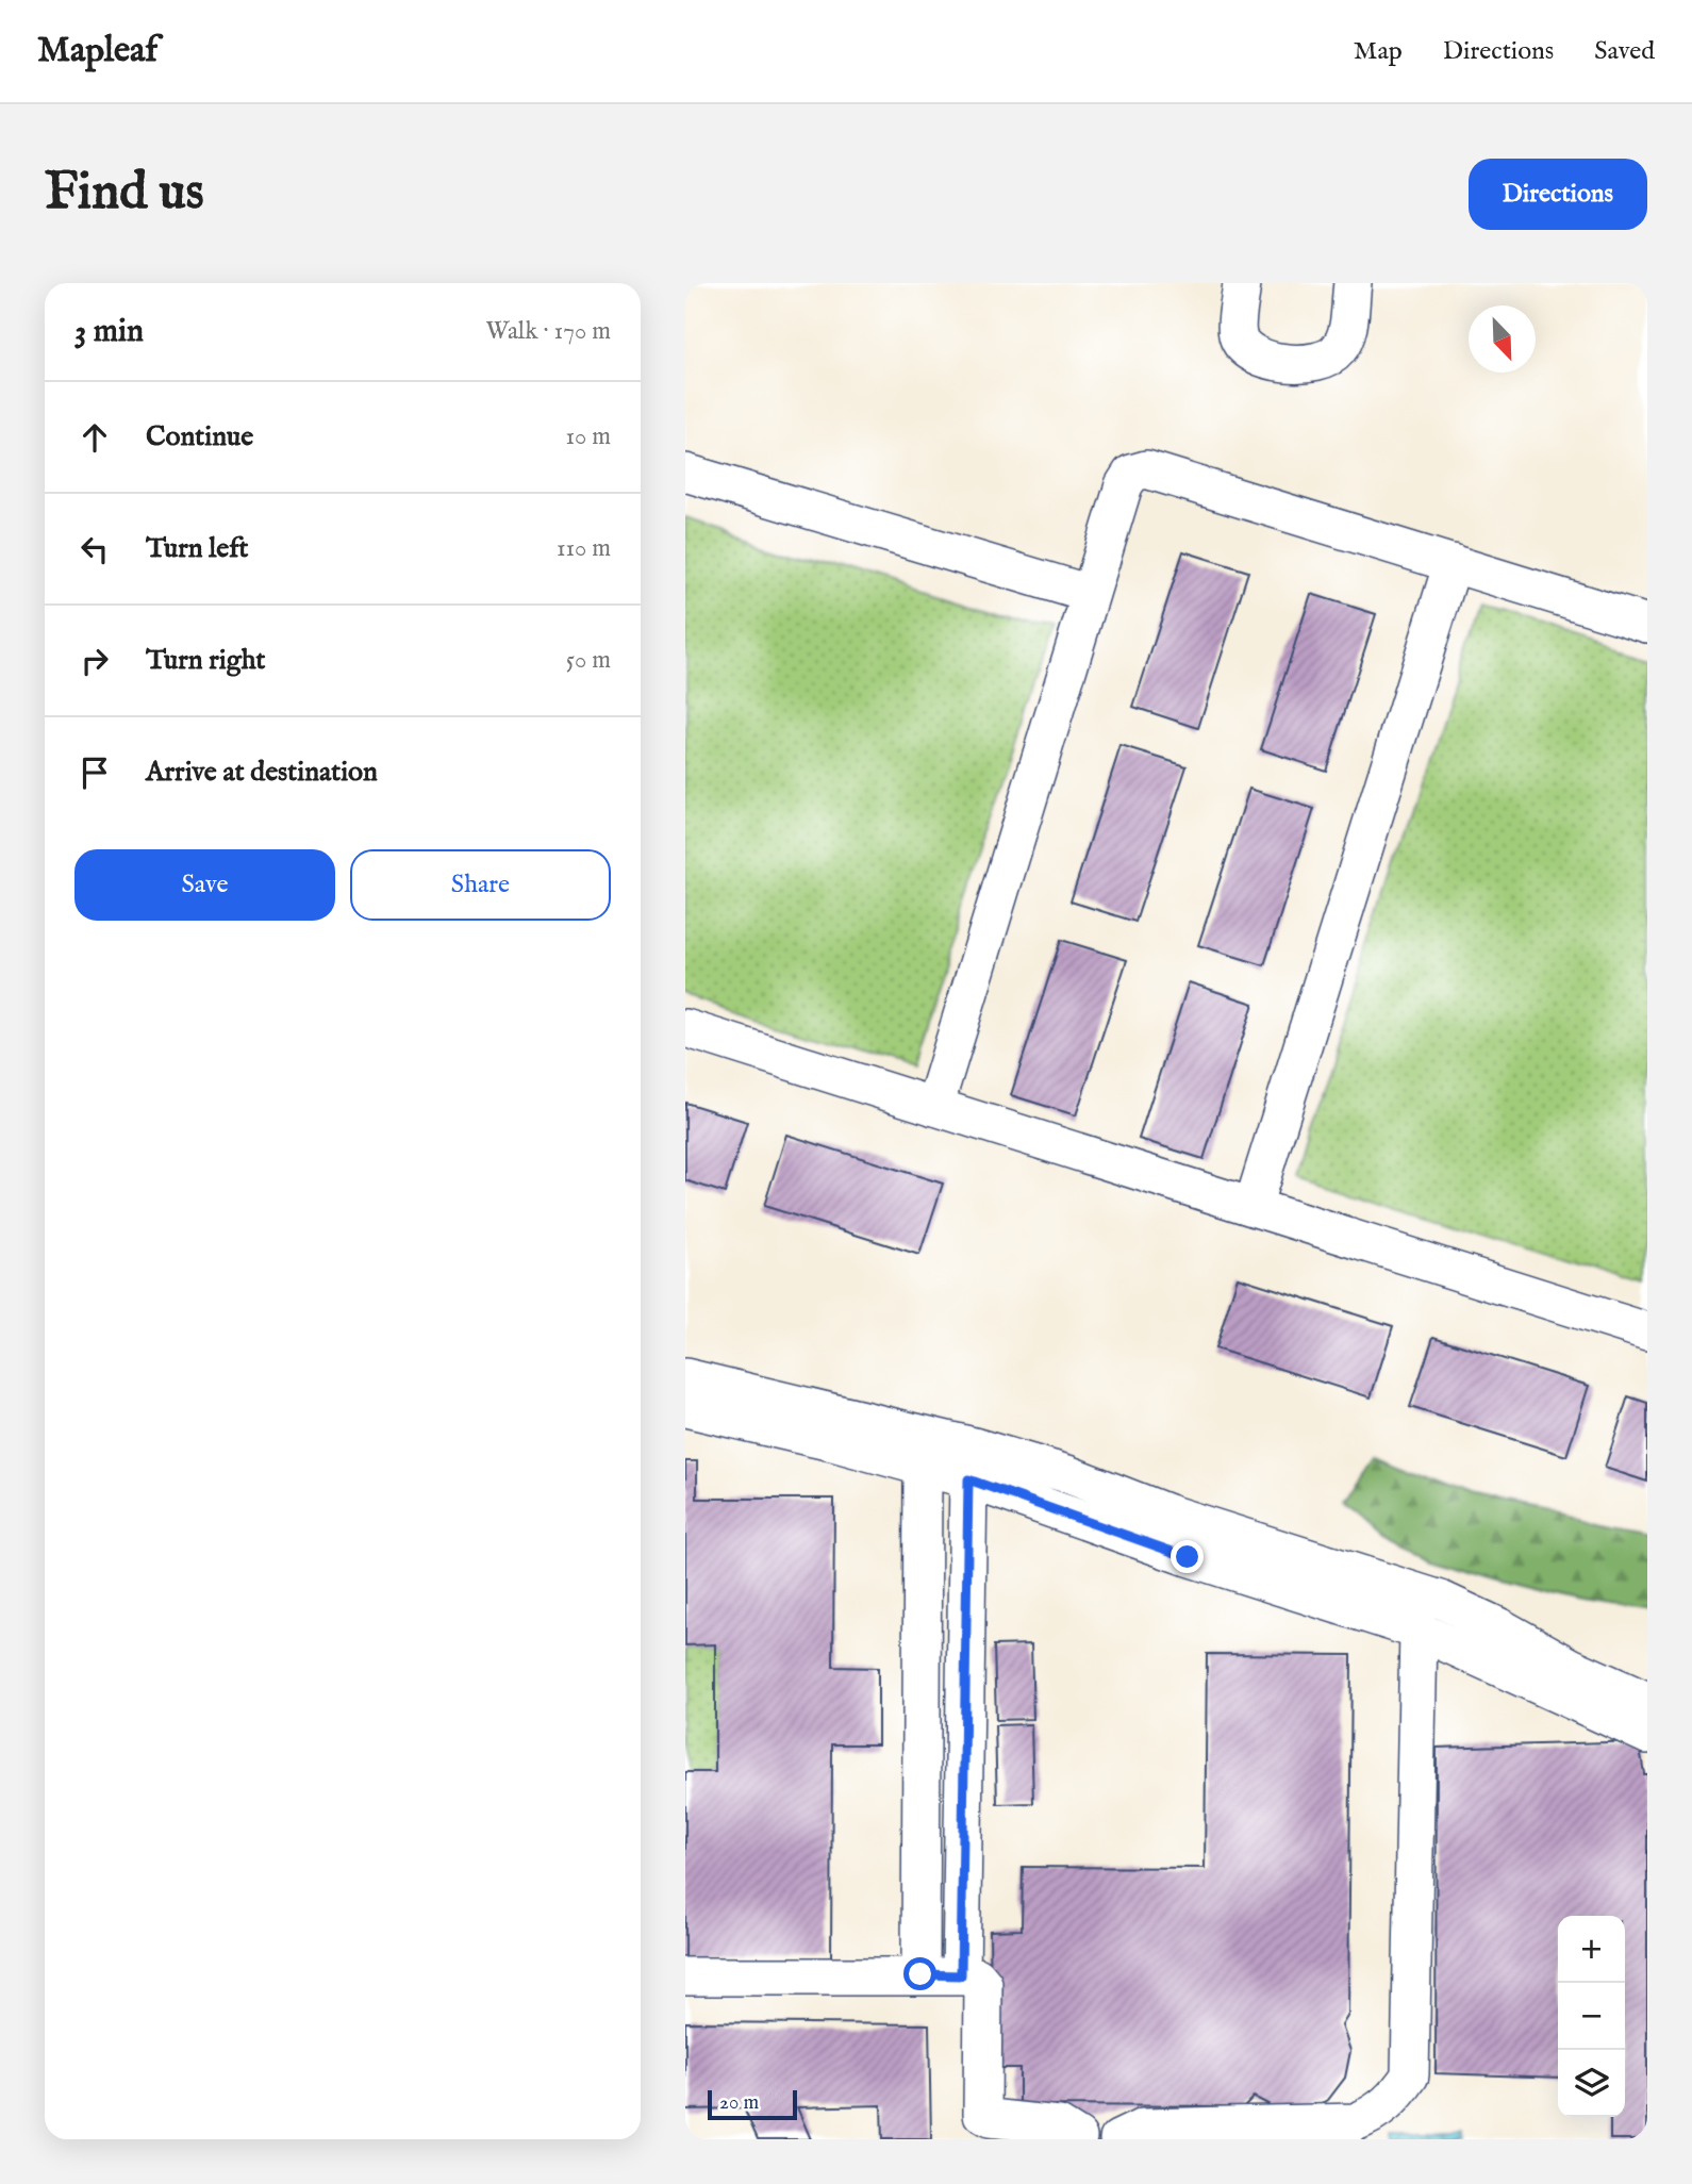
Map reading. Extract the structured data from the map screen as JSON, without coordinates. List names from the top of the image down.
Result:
{
  "scale_bar": "20 m",
  "north": "bottom right",
  "page": {
    "header": "Mapleaf",
    "nav": ["Map", "Directions", "Saved"],
    "buttons": [
      "Directions",
      ["Save", "Share"]
    ],
    "title": "Find us",
    "heading": ["3 min", "Walk · 170 m"],
    "list": [
      ["Continue", "10 m"],
      ["Turn left", "110 m"],
      ["Turn right", "50 m"],
      "Arrive at destination"
    ],
    "map_buttons": ["+", "−"],
    "scale": "20 m"
  }
}
